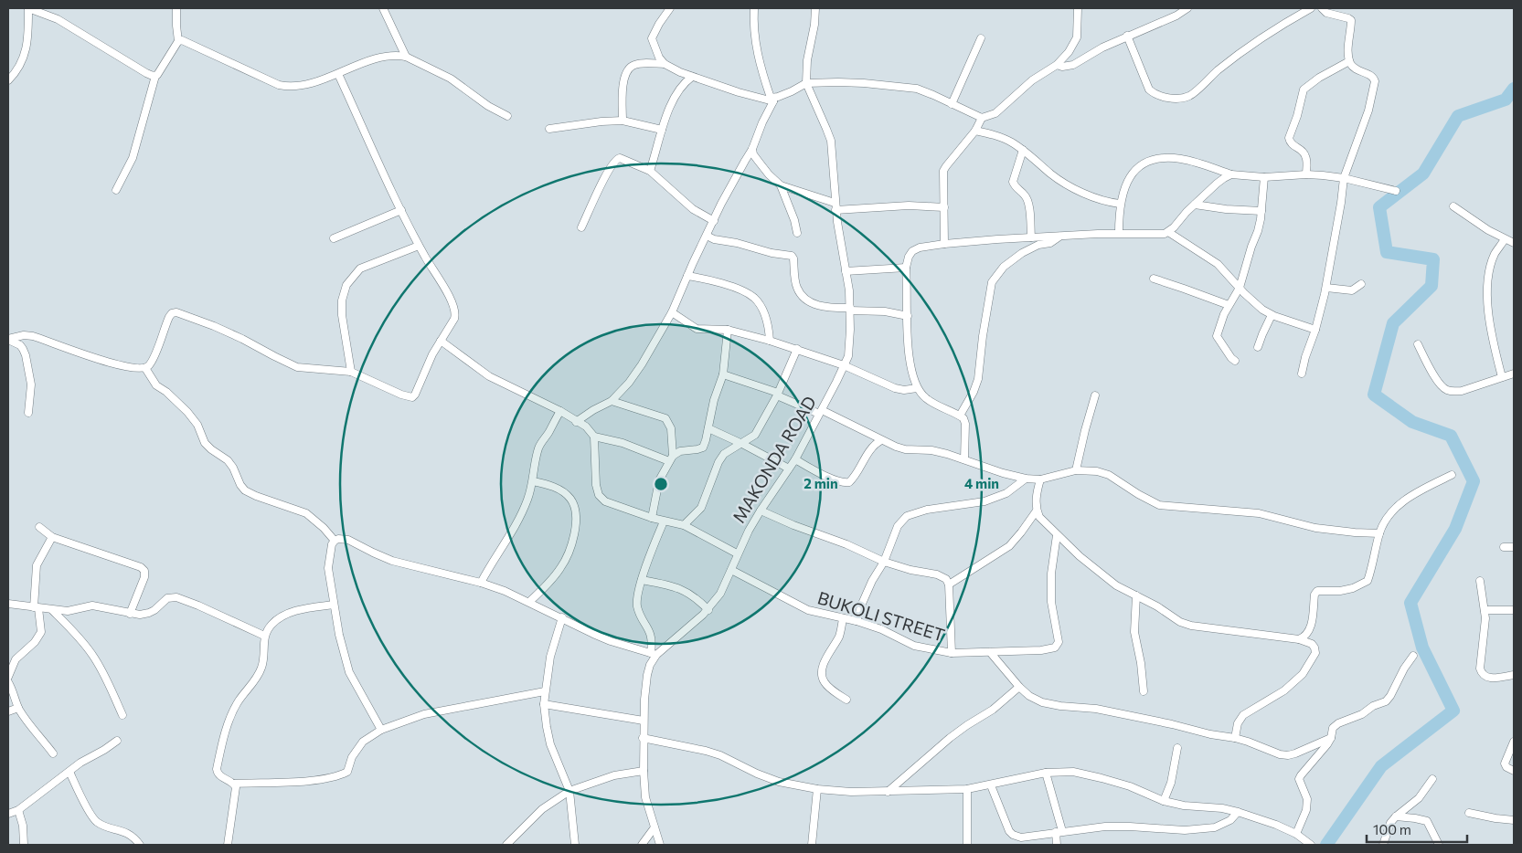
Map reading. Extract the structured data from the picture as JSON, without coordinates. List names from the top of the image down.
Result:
{
  "streets": {
    "street": ["MAKONDA ROAD", "BUKOLI STREET"]
  },
  "crossings": [
    ["MAKONDA ROAD", "BUKOLI STREET"]
  ],
  "scale_bar": "100 m",
  "rings": ["2 min", "4 min"]
}
